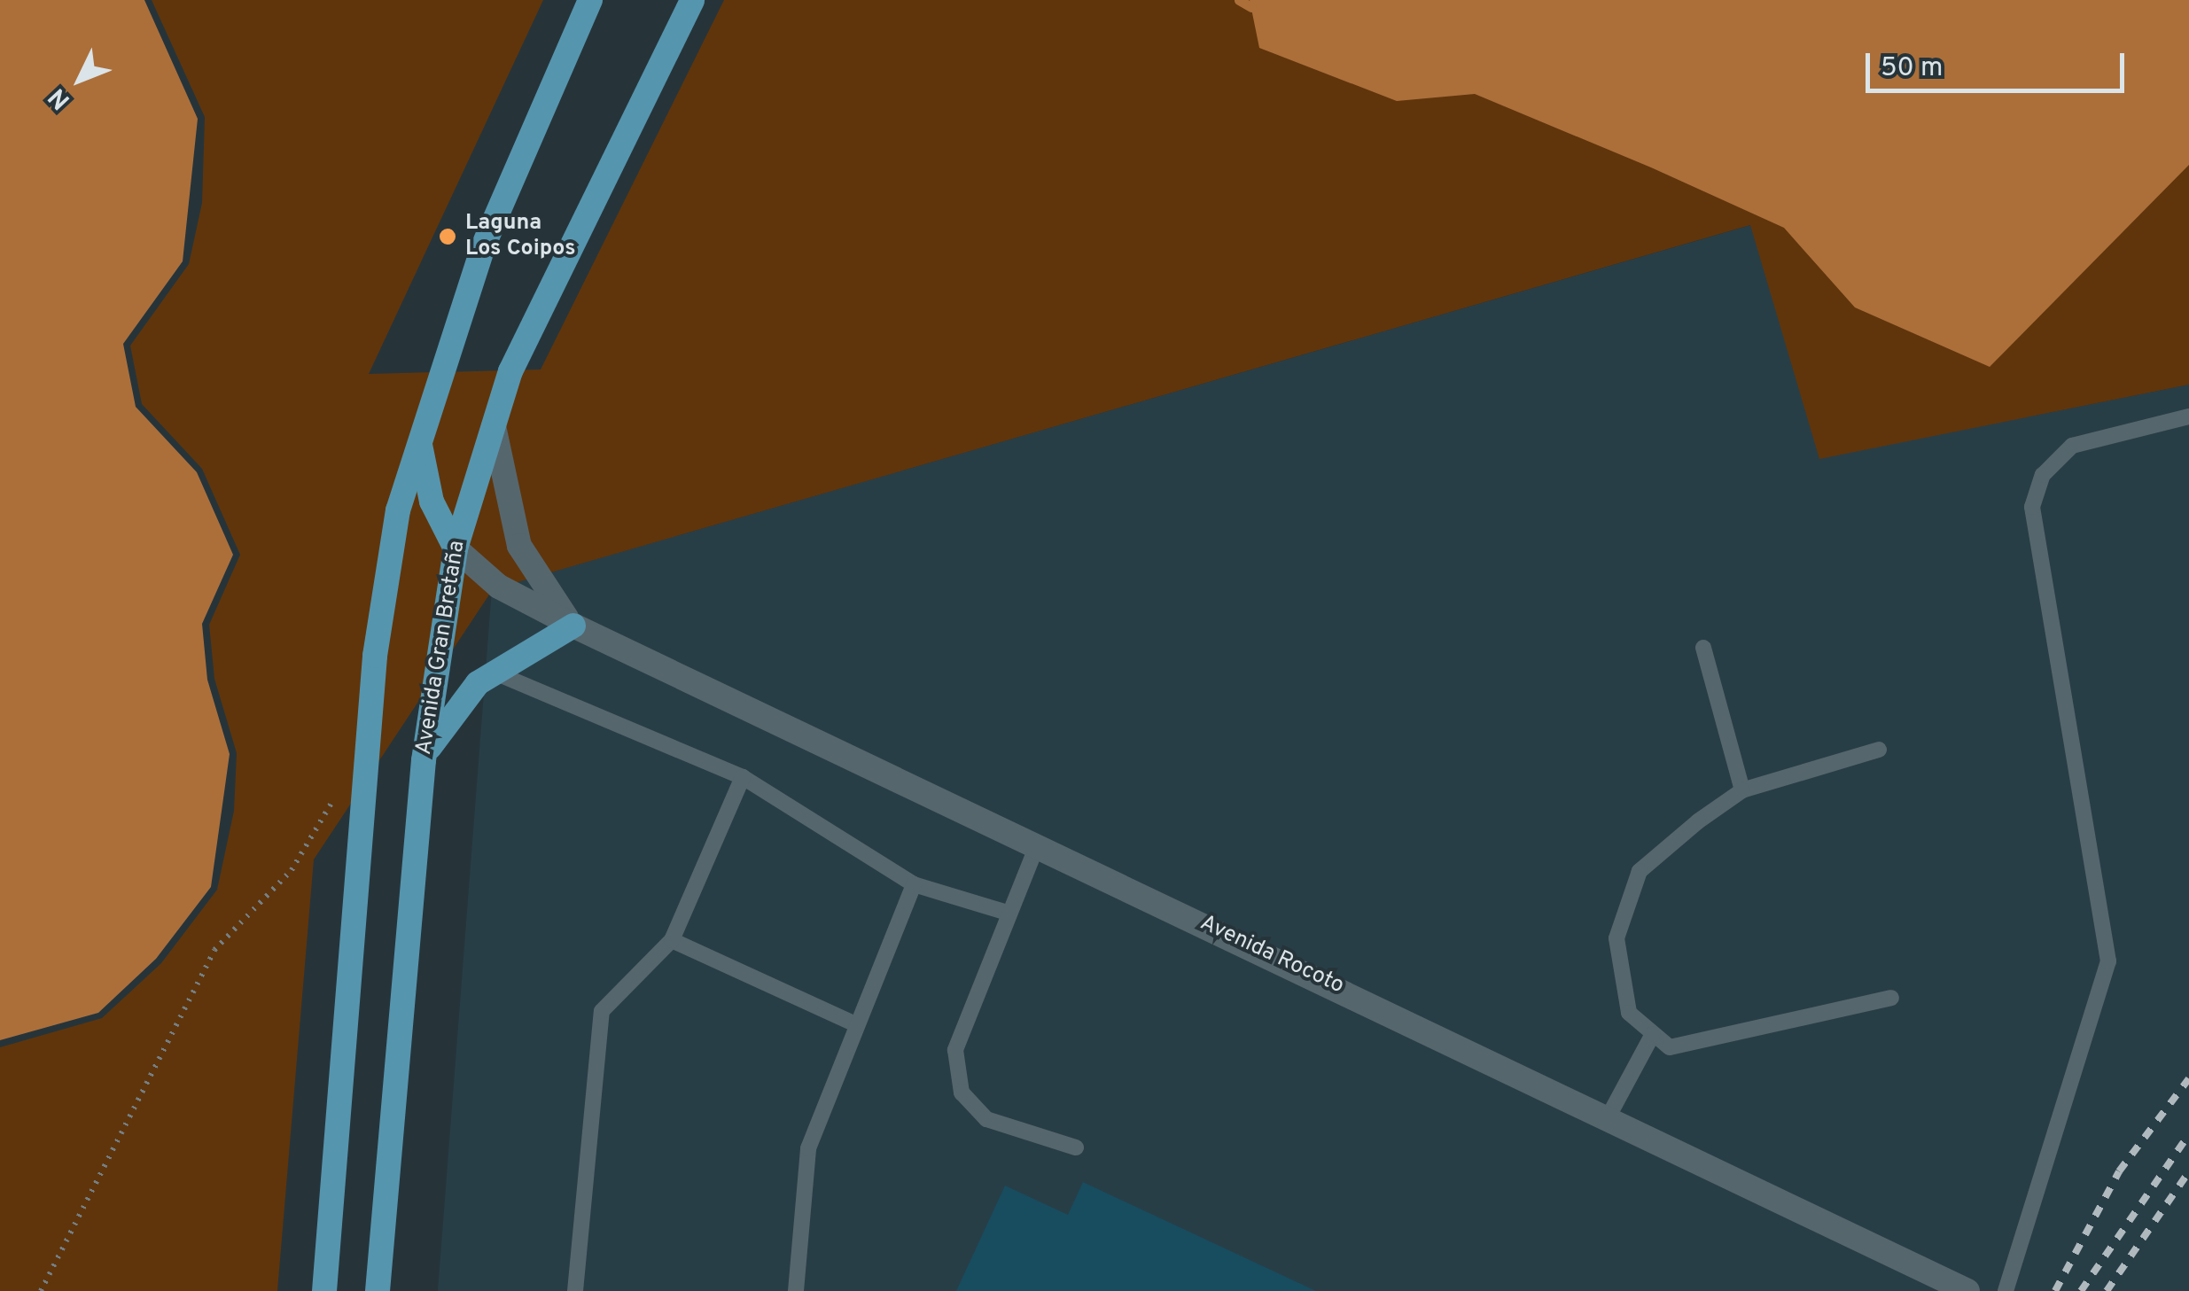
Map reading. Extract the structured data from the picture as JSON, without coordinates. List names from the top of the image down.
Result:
{
  "streets": {
    "main road": ["Avenida Gran Bretaña"],
    "street": ["Avenida Rocoto"]
  },
  "crossings": [
    ["Avenida Gran Bretaña", "Avenida Rocoto"]
  ],
  "places": ["Laguna Los Coipos"],
  "scale_bar": "50 m",
  "north": "bottom left"
}
